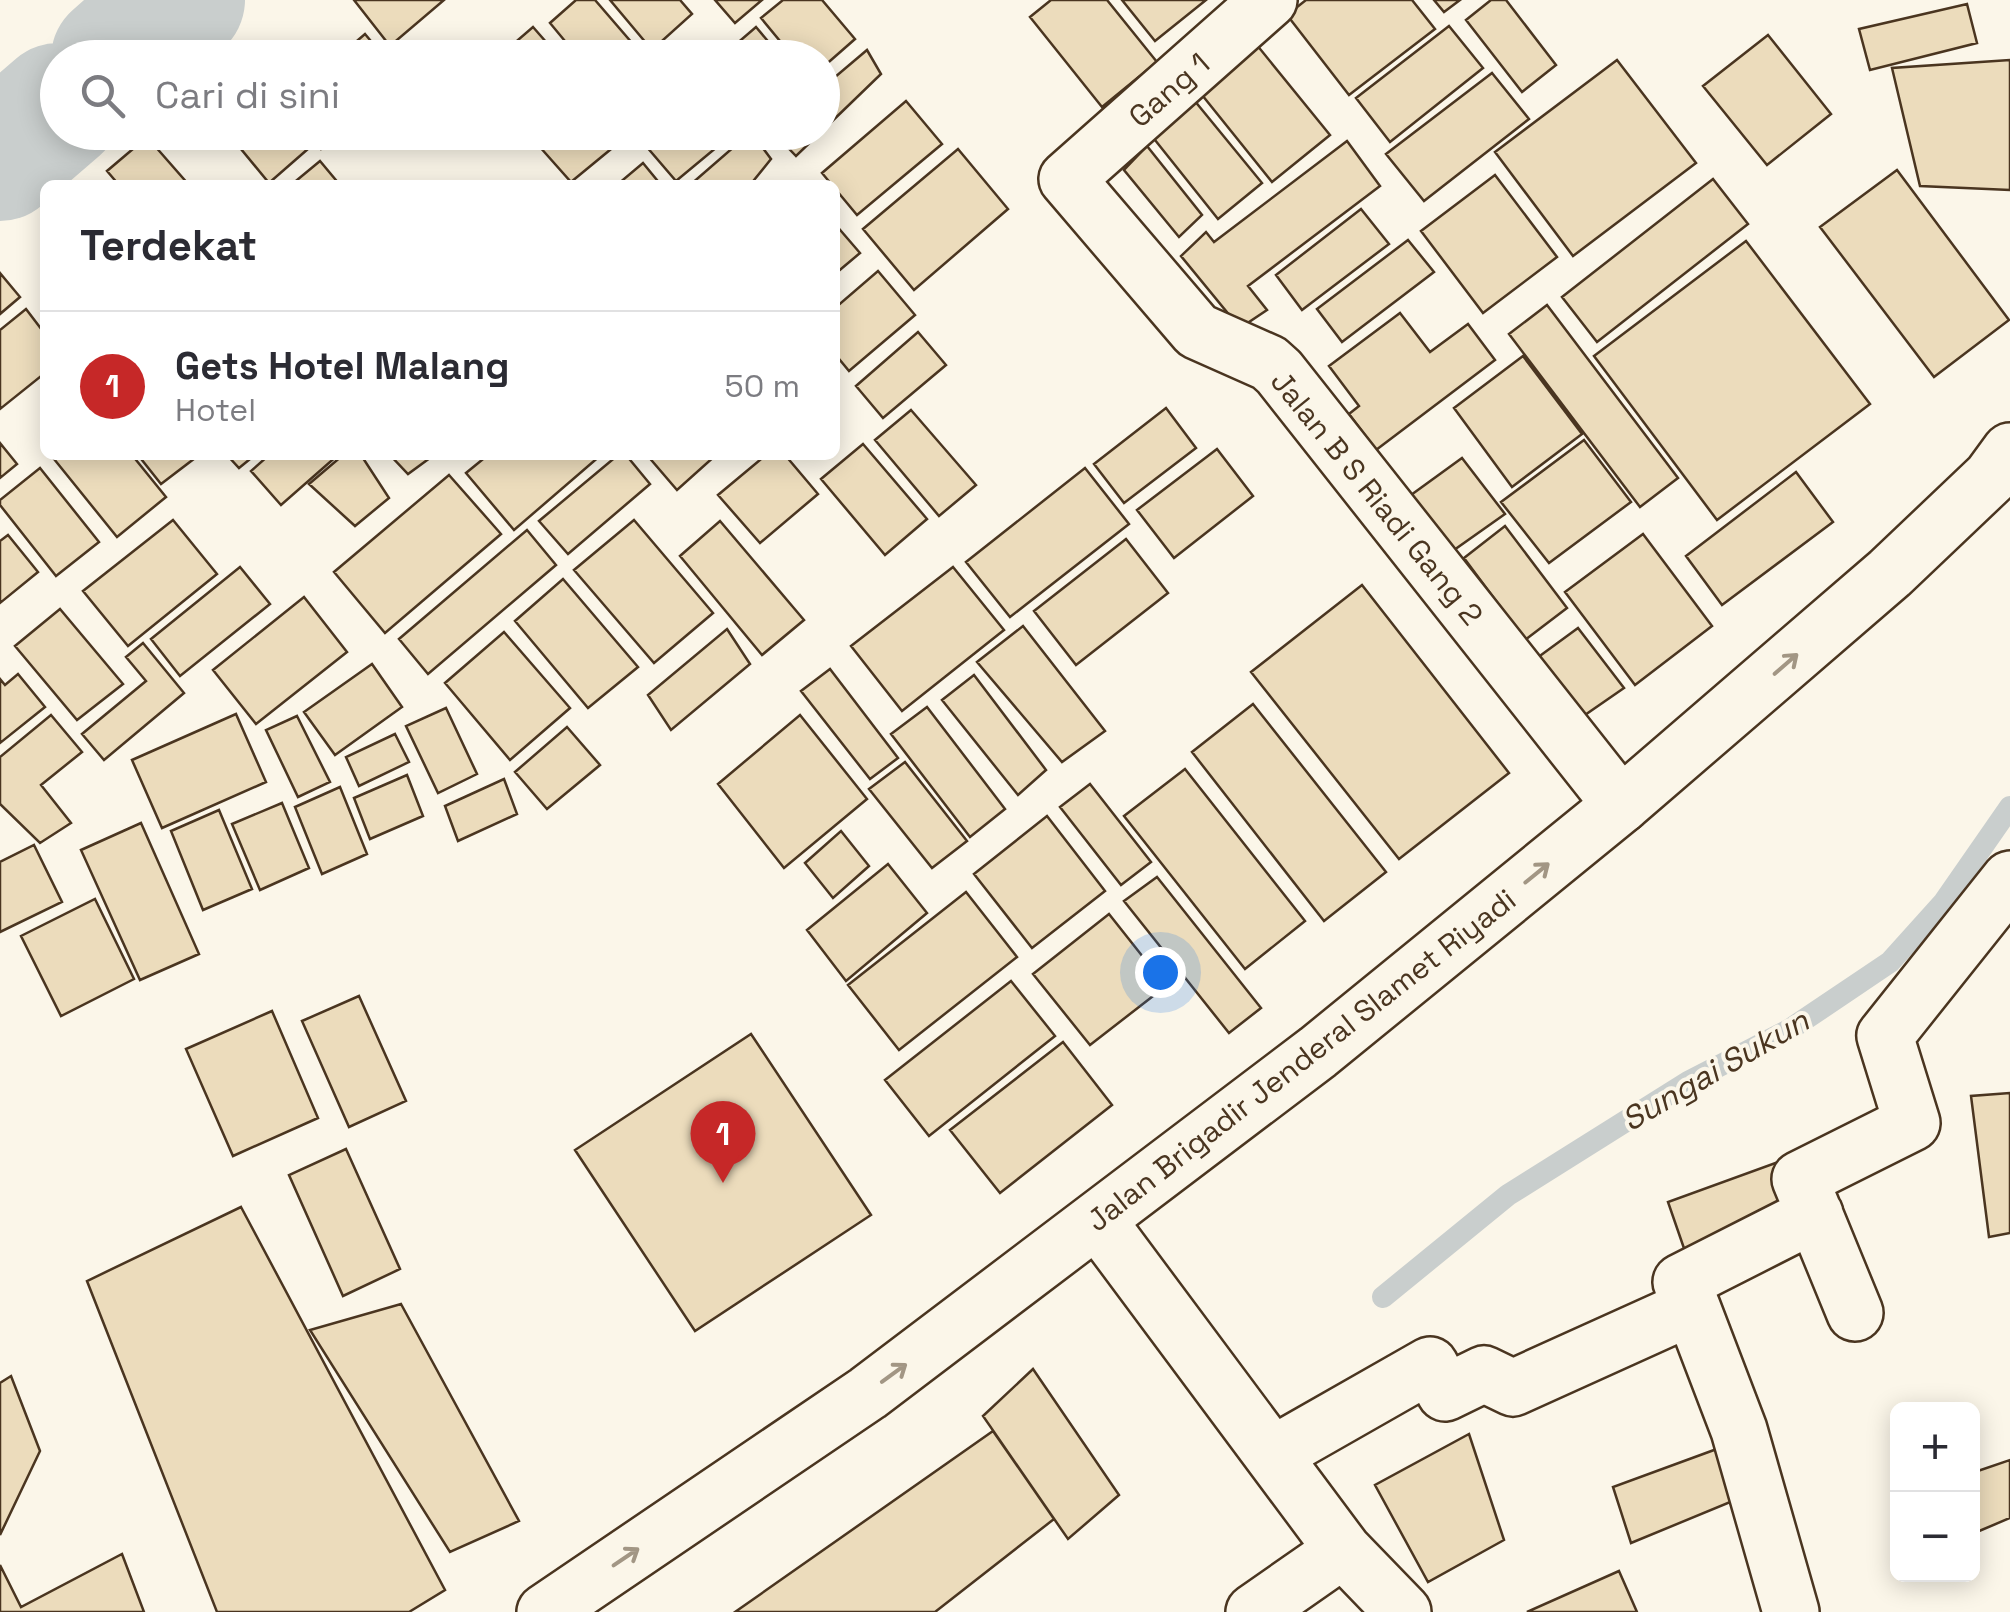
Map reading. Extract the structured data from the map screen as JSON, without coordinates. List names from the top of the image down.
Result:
{
  "streets": {
    "street": ["Gang 1", "Jalan B S Riadi Gang 2", "Jalan Brigadir Jenderal Slamet Riyadi"]
  },
  "crossings": [
    ["Gang 1", "Jalan B S Riadi Gang 2"],
    ["Jalan B S Riadi Gang 2", "Jalan Brigadir Jenderal Slamet Riyadi"]
  ],
  "one_way": ["Jalan Brigadir Jenderal Slamet Riyadi"],
  "water": ["Sungai Sukun"],
  "page": {
    "search": "Cari di sini",
    "heading": "Terdekat",
    "list": [
      {
        "mark": "1",
        "name": "Gets Hotel Malang",
        "note": "Hotel",
        "value": "50 m"
      }
    ],
    "pins": "1",
    "map_buttons": ["+", "−"]
  }
}
